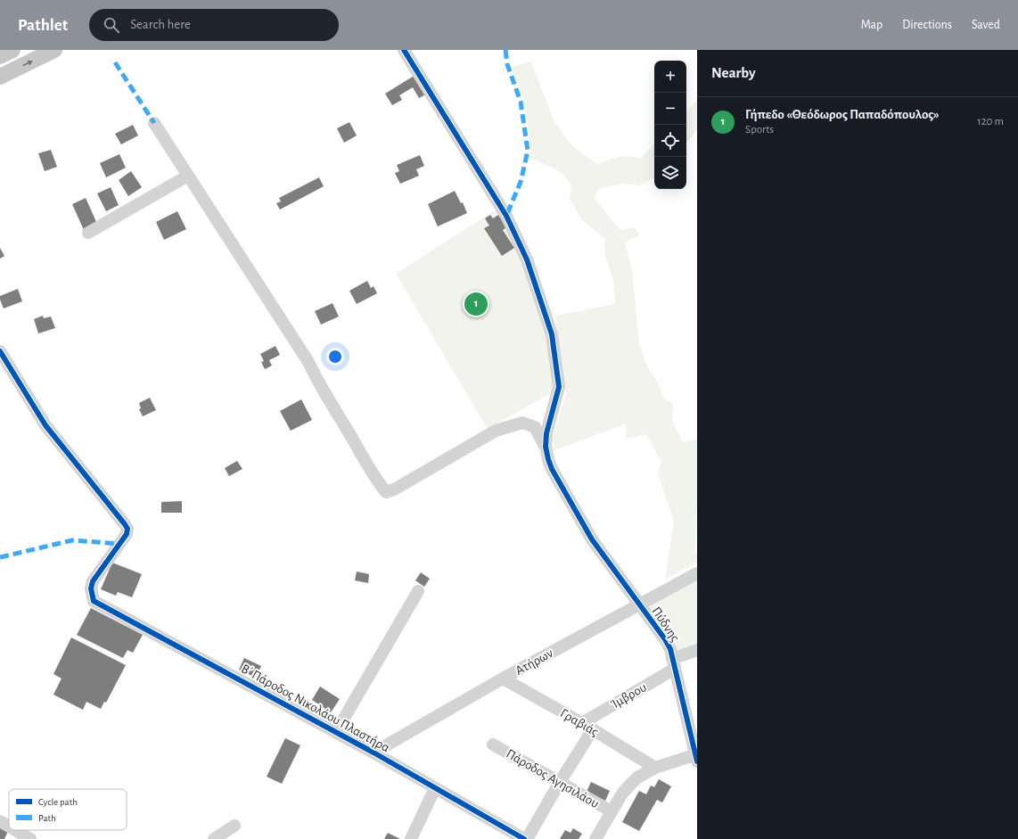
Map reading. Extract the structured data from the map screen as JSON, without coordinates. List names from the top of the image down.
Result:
{
  "streets": {
    "street": [
      "Πύδνης",
      "Ατήρων",
      "Ίμβρου",
      "Β΄ Πάροδος Νικολάου Πλαστήρα",
      "Γραβιάς",
      "Πάροδος Αγησιλάου"
    ]
  },
  "crossings": [
    ["Πύδνης", "Ατήρων"],
    ["Πύδνης", "Ίμβρου"],
    ["Ατήρων", "Β΄ Πάροδος Νικολάου Πλαστήρα"],
    ["Ατήρων", "Γραβιάς"],
    ["Ίμβρου", "Γραβιάς"]
  ],
  "legend": ["Cycle path", "Path"],
  "page": {
    "header": "Pathlet",
    "search": "Search here",
    "nav": ["Map", "Directions", "Saved"],
    "heading": "Nearby",
    "map_buttons": ["+", "−"],
    "list": [
      {
        "mark": "1",
        "name": "Γήπεδο «Θεόδωρος Παπαδόπουλος»",
        "note": "Sports",
        "value": "120 m"
      }
    ],
    "pins": "1"
  }
}
